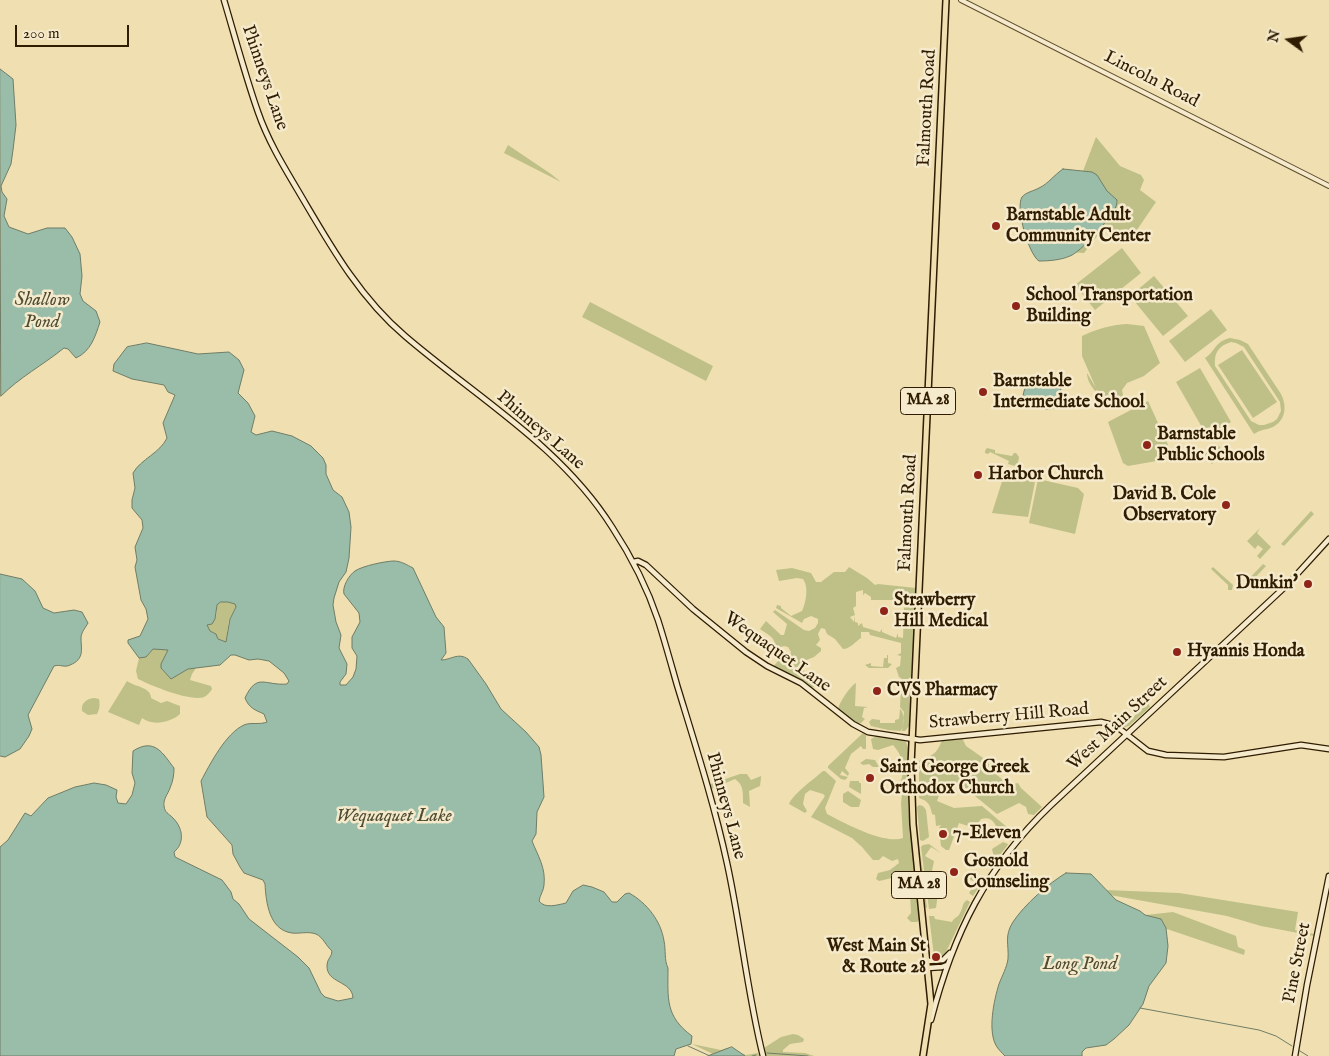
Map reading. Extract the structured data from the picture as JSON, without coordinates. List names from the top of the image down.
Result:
{
  "streets": {
    "main road": [
      "Phinneys Lane",
      "Falmouth Road",
      "MA 28",
      "Wequaquet Lane",
      "Strawberry Hill Road",
      "West Main Street",
      "Pine Street"
    ],
    "street": ["Lincoln Road"]
  },
  "crossings": [
    ["Phinneys Lane", "Wequaquet Lane"],
    ["Falmouth Road", "Strawberry Hill Road"],
    ["Falmouth Road", "West Main Street"],
    ["Wequaquet Lane", "Strawberry Hill Road"],
    ["Strawberry Hill Road", "West Main Street"]
  ],
  "water": ["Shallow Pond", "Wequaquet Lake", "Long Pond"],
  "places": [
    "Barnstable Adult Community Center",
    "School Transportation Building",
    "Barnstable Intermediate School",
    "Barnstable Public Schools",
    "Harbor Church",
    "David B. Cole Observatory",
    "Dunkin'",
    "Strawberry Hill Medical",
    "Hyannis Honda",
    "CVS Pharmacy",
    "Saint George Greek Orthodox Church",
    "7-Eleven",
    "Gosnold Counseling",
    "West Main St & Route 28"
  ],
  "scale_bar": "200 m",
  "north": "left"
}
